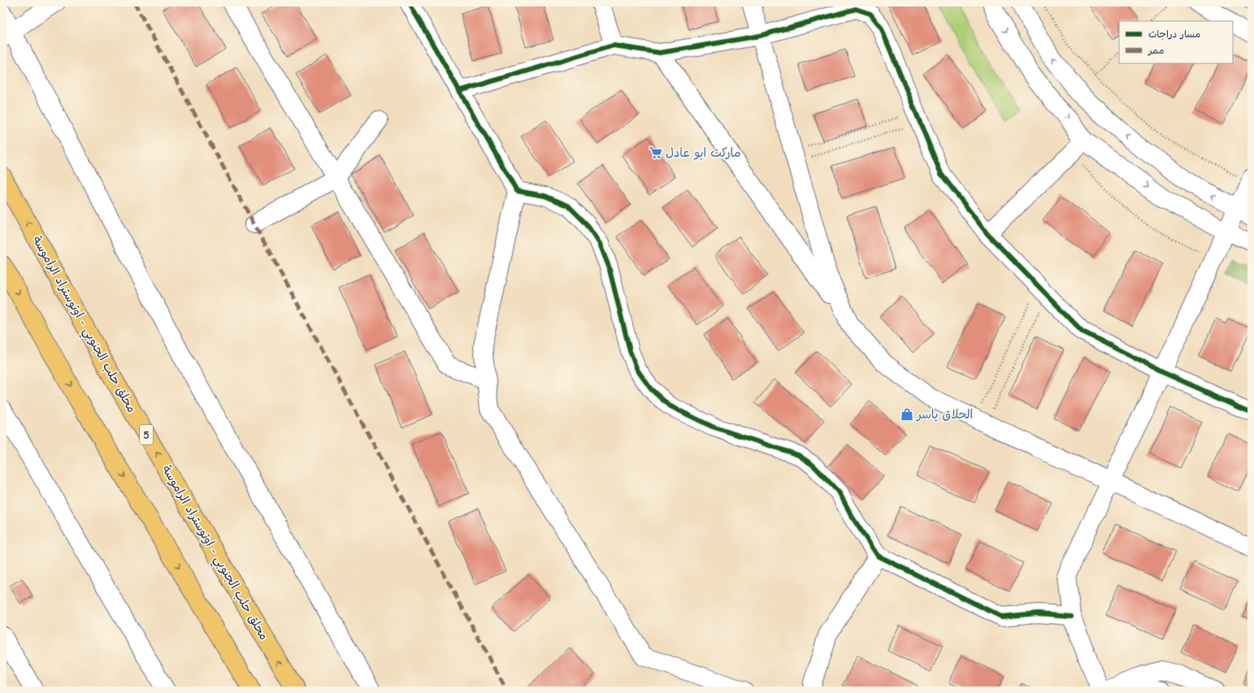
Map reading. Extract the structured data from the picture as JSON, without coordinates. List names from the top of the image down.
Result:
{
  "streets": {
    "highway": ["محلق حلب الجنوبي - اوتوستراد الراموسة", "5"]
  },
  "places": {
    "supermarket": ["ماركت ابو عادل"],
    "shop": ["الحلاق ياسر"]
  },
  "legend": ["مسار دراجات", "ممر"]
}
